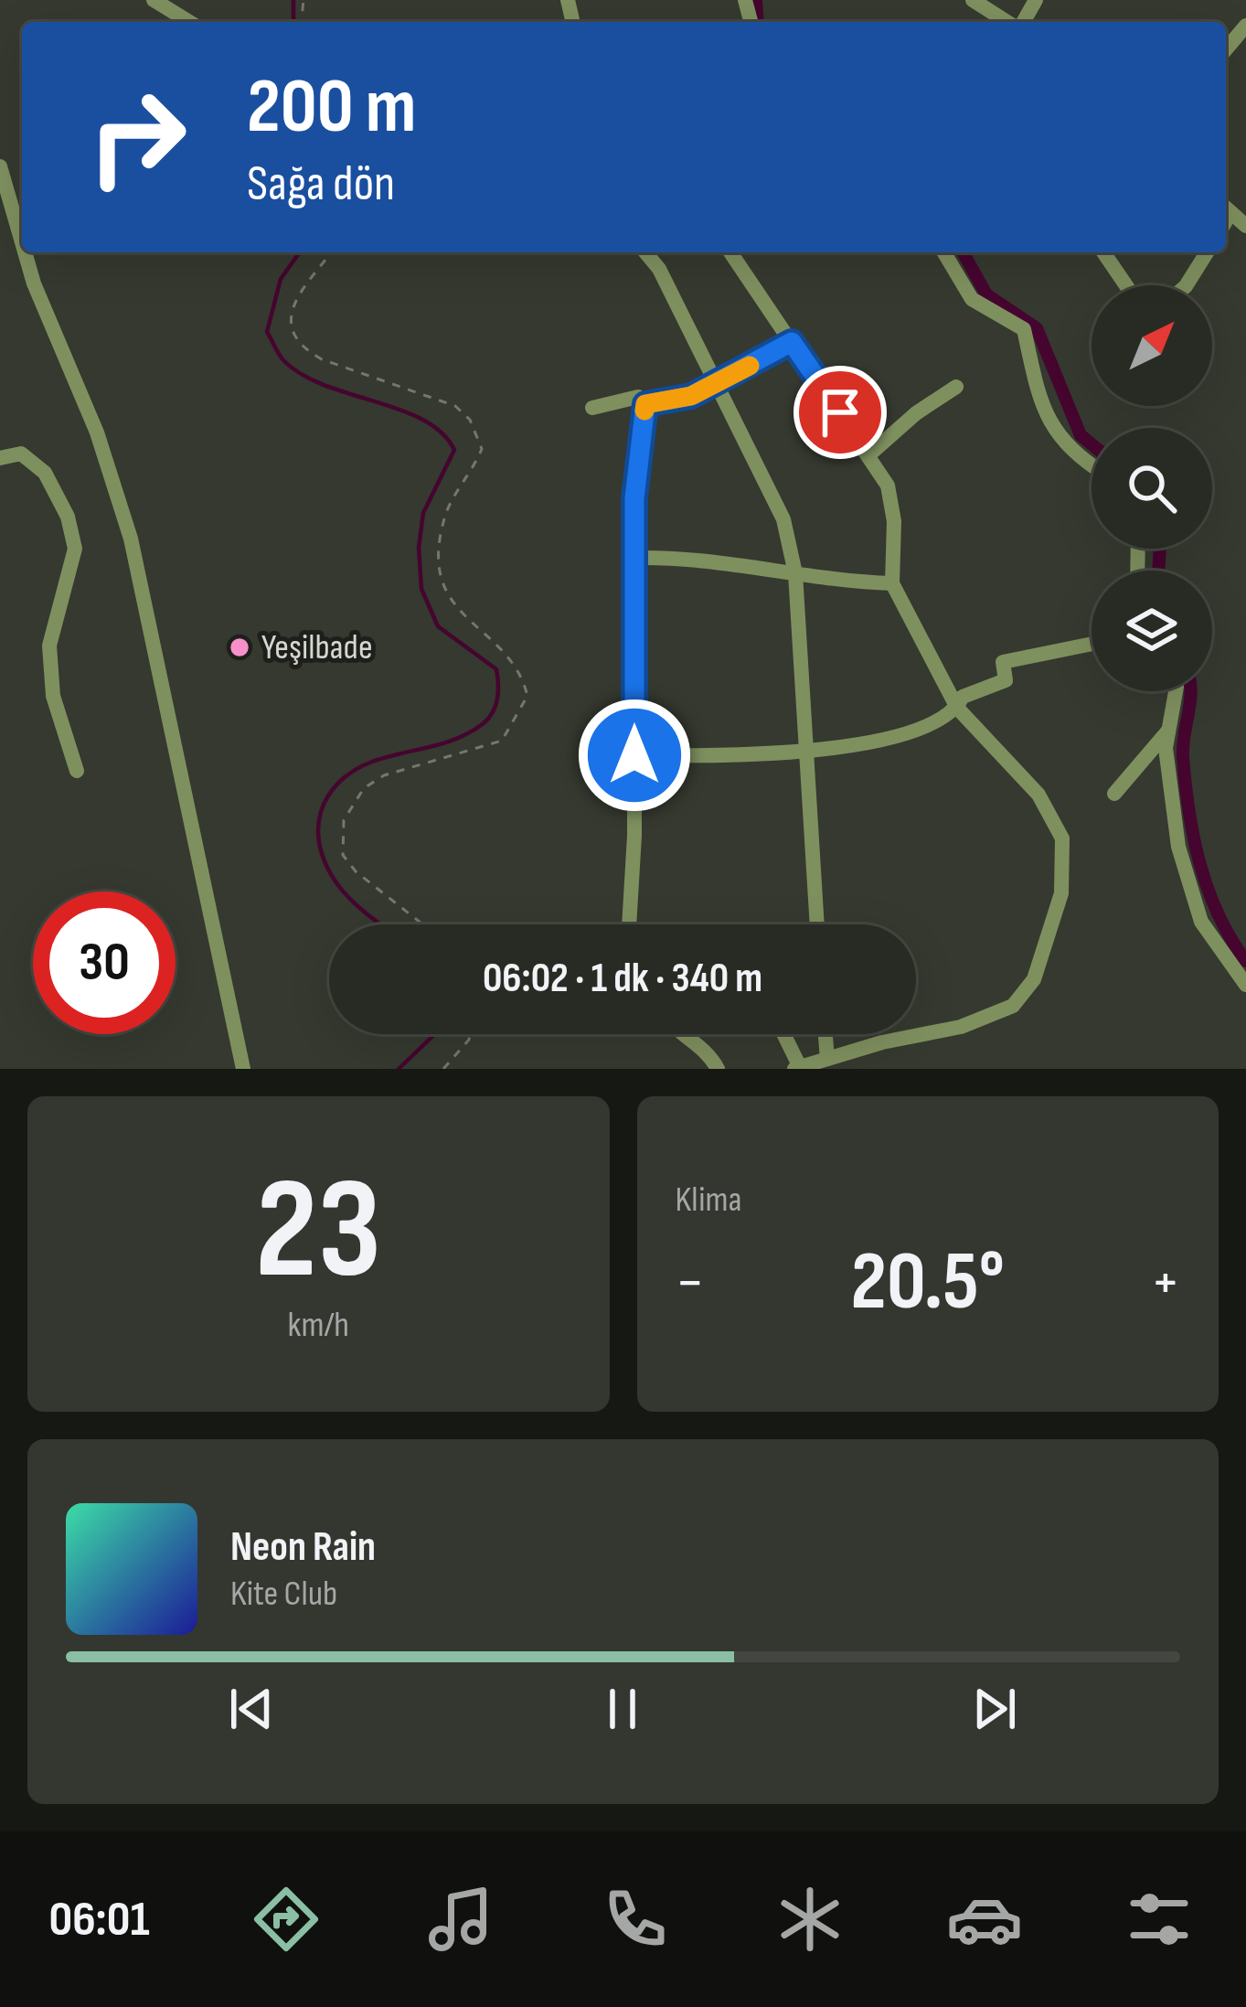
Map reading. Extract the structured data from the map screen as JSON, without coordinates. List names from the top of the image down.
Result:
{
  "places": ["Yeşilbade"],
  "north": "top right",
  "page": {
    "turn": ["200 m", "Sağa dön"],
    "limit": "30",
    "trip": "06:02 · 1 dk · 340 m",
    "tile": [
      ["23", "km/h"],
      "Klima"
    ],
    "heat": ["−", "20.5°", "+"],
    "song": ["Neon Rain", "Kite Club"],
    "tabs": "06:01"
  }
}
